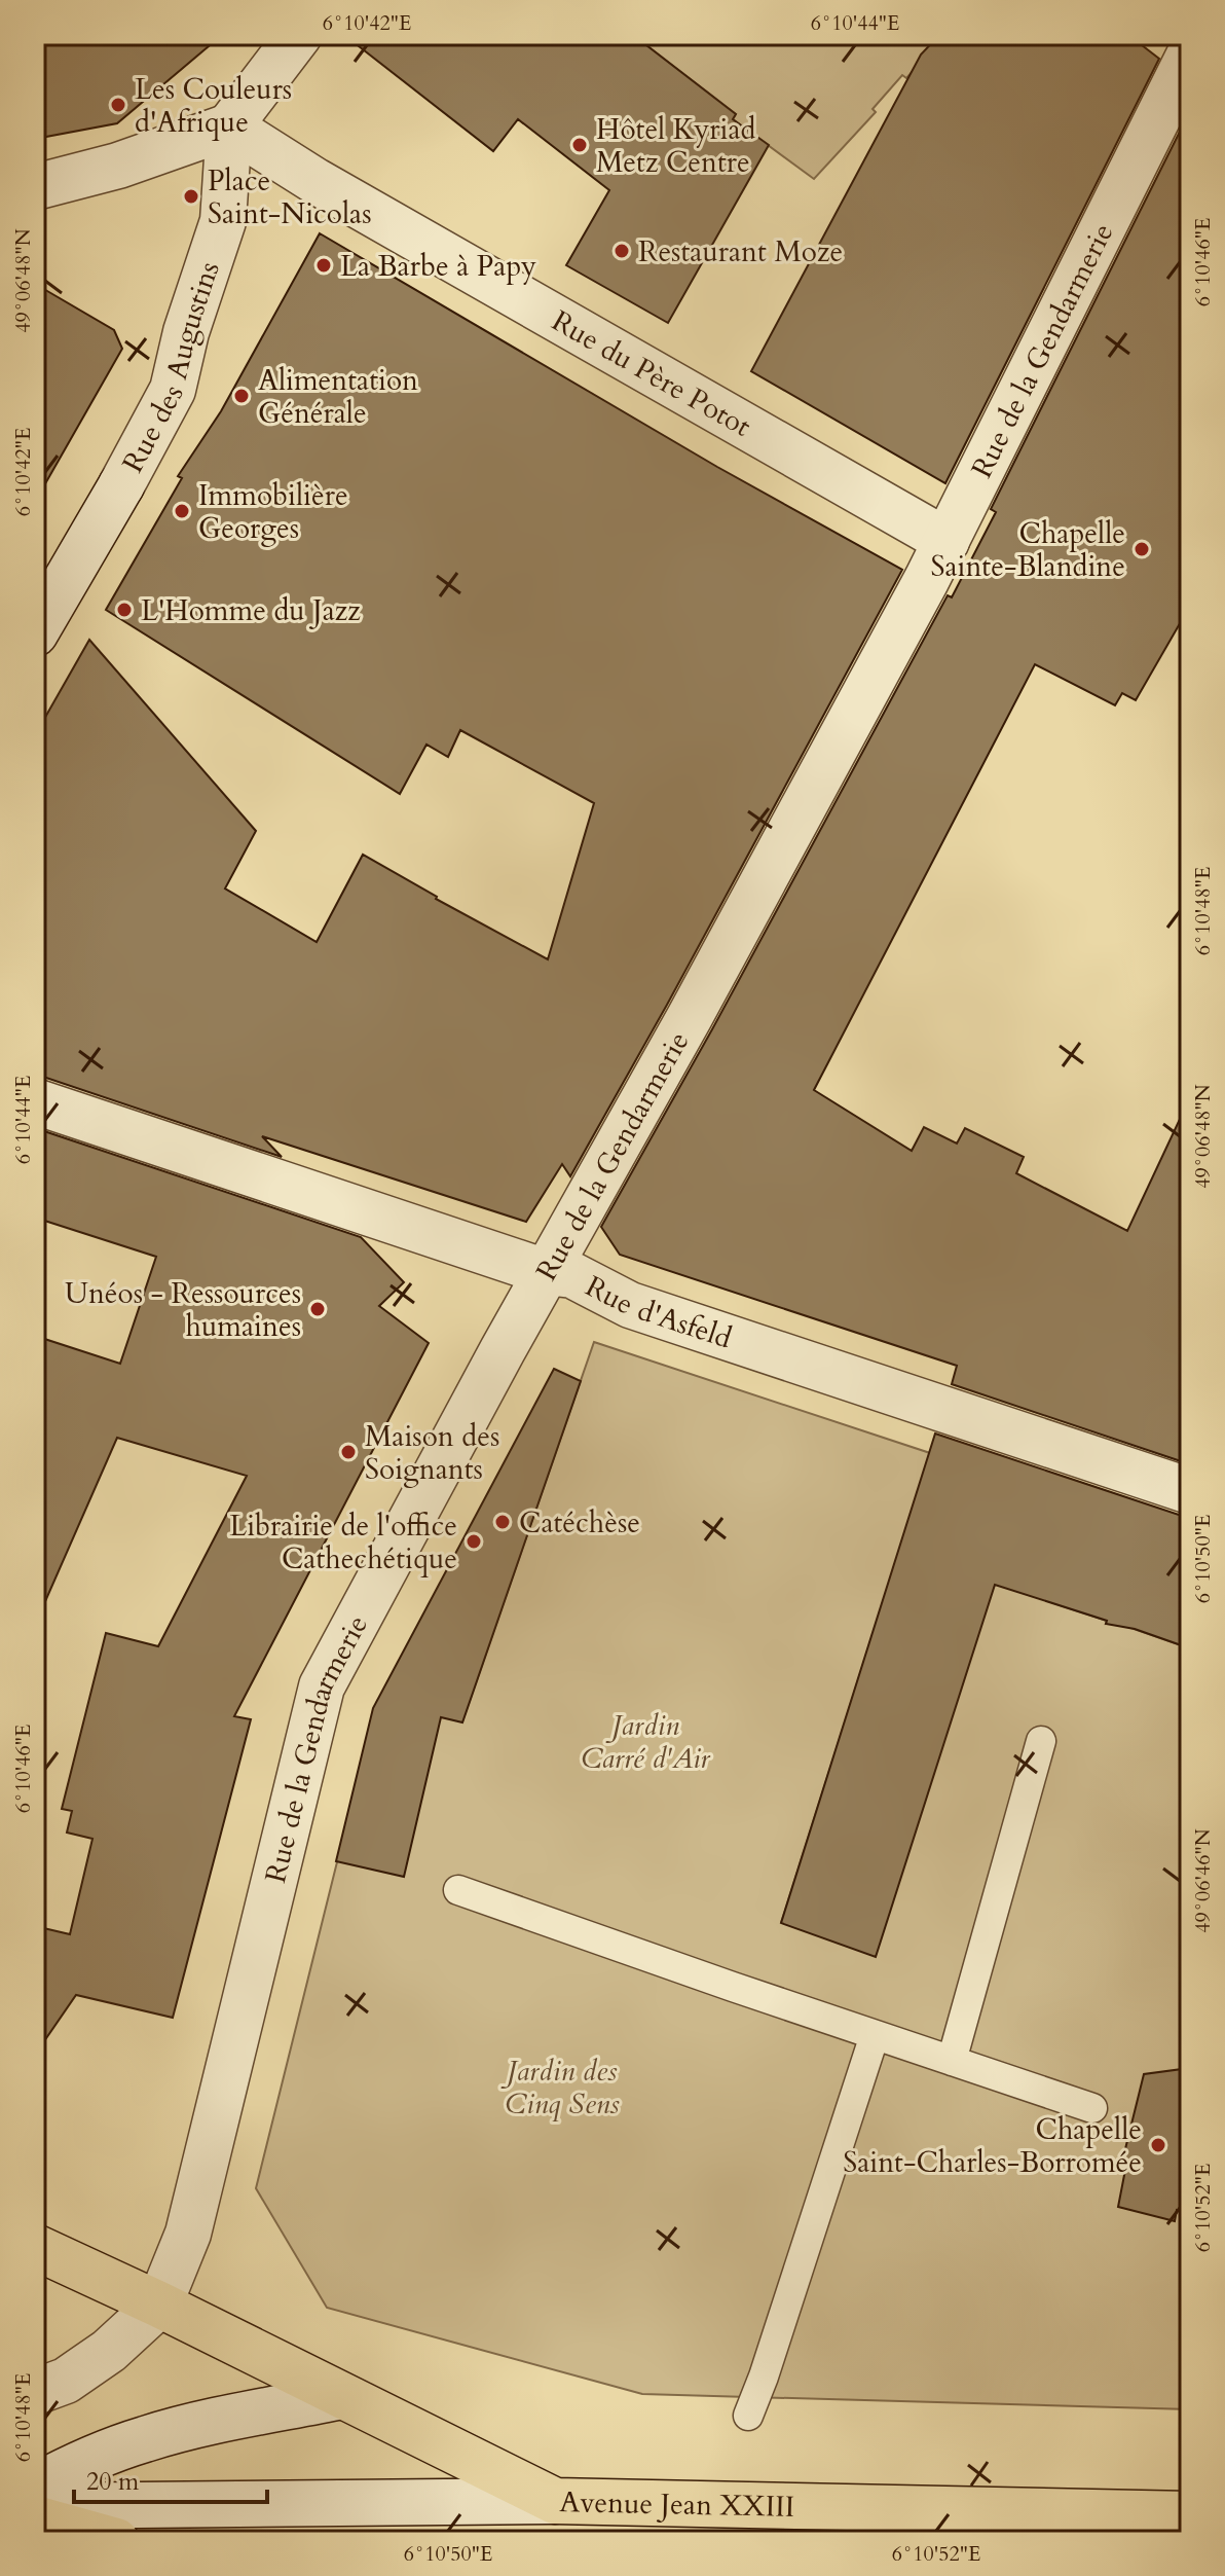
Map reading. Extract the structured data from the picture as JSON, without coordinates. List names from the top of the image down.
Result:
{
  "streets": {
    "main road": ["Avenue Jean XXIII"],
    "street": [
      "Rue de la Gendarmerie",
      "Rue des Augustins",
      "Rue du Père Potot",
      "Rue d'Asfeld"
    ]
  },
  "crossings": [
    ["Rue de la Gendarmerie", "Rue du Père Potot"],
    ["Rue de la Gendarmerie", "Rue d'Asfeld"],
    ["Rue de la Gendarmerie", "Avenue Jean XXIII"],
    ["Rue des Augustins", "Rue du Père Potot"]
  ],
  "parks": ["Jardin Carré d'Air", "Jardin des Cinq Sens"],
  "places": [
    "Les Couleurs d'Afrique",
    "Hôtel Kyriad Metz Centre",
    "Place Saint-Nicolas",
    "Restaurant Moze",
    "La Barbe à Papy",
    "Alimentation Générale",
    "Immobilière Georges",
    "Chapelle Sainte-Blandine",
    "L'Homme du Jazz",
    "Unéos - Ressources humaines",
    "Maison des Soignants",
    "Catéchèse",
    "Librairie de l'office Cathechétique",
    "Chapelle Saint-Charles-Borromée"
  ],
  "scale_bar": "20 m",
  "coordinates": [
    "6°10'42\"E",
    "6°10'44\"E",
    "6°10'46\"E",
    "49°06'48\"N",
    "6°10'48\"E",
    "6°10'50\"E",
    "49°06'46\"N",
    "6°10'52\"E"
  ]
}
